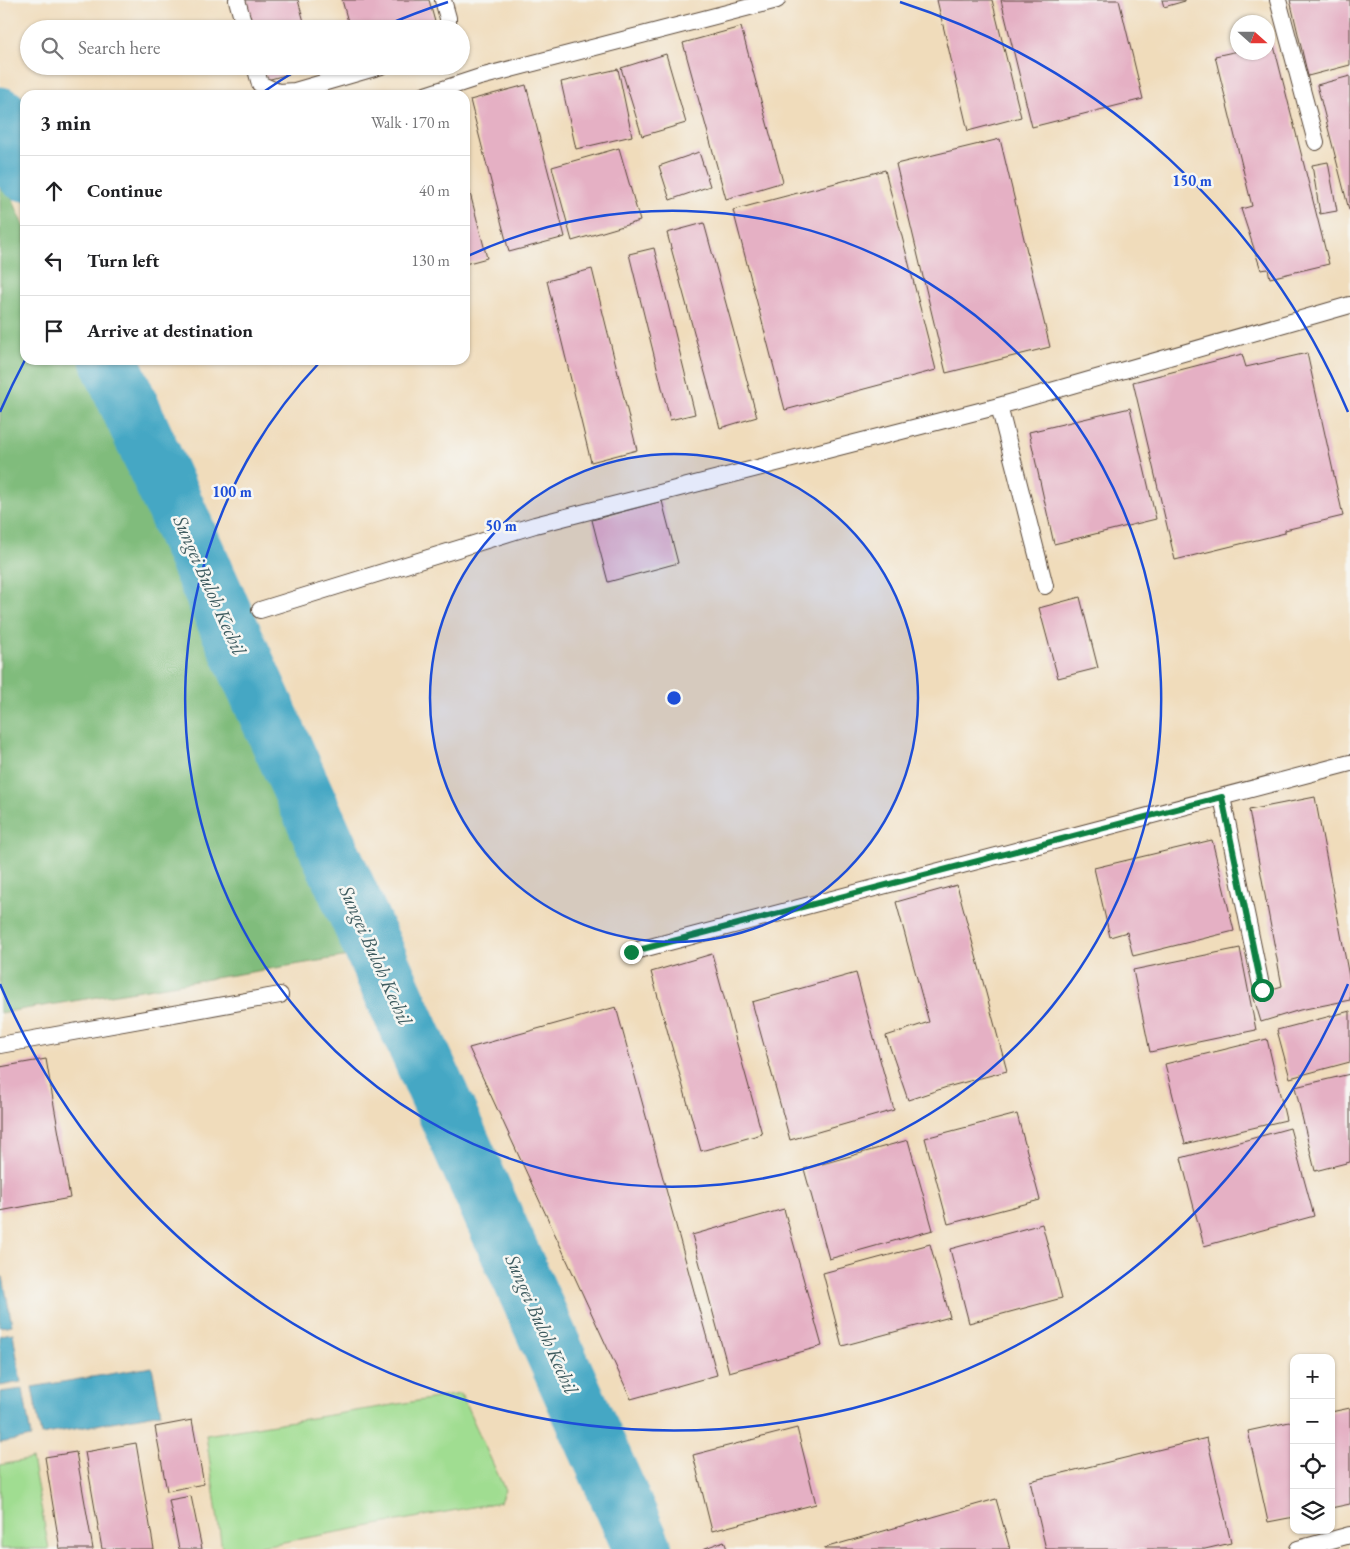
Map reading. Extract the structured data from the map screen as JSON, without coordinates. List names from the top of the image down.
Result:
{
  "water": ["Sungei Buloh Kechil"],
  "north": "right",
  "page": {
    "search": "Search here",
    "heading": ["3 min", "Walk · 170 m"],
    "list": [
      ["Continue", "40 m"],
      ["Turn left", "130 m"],
      "Arrive at destination"
    ],
    "map_buttons": ["+", "−"]
  },
  "rings": ["150 m", "100 m", "50 m"]
}
